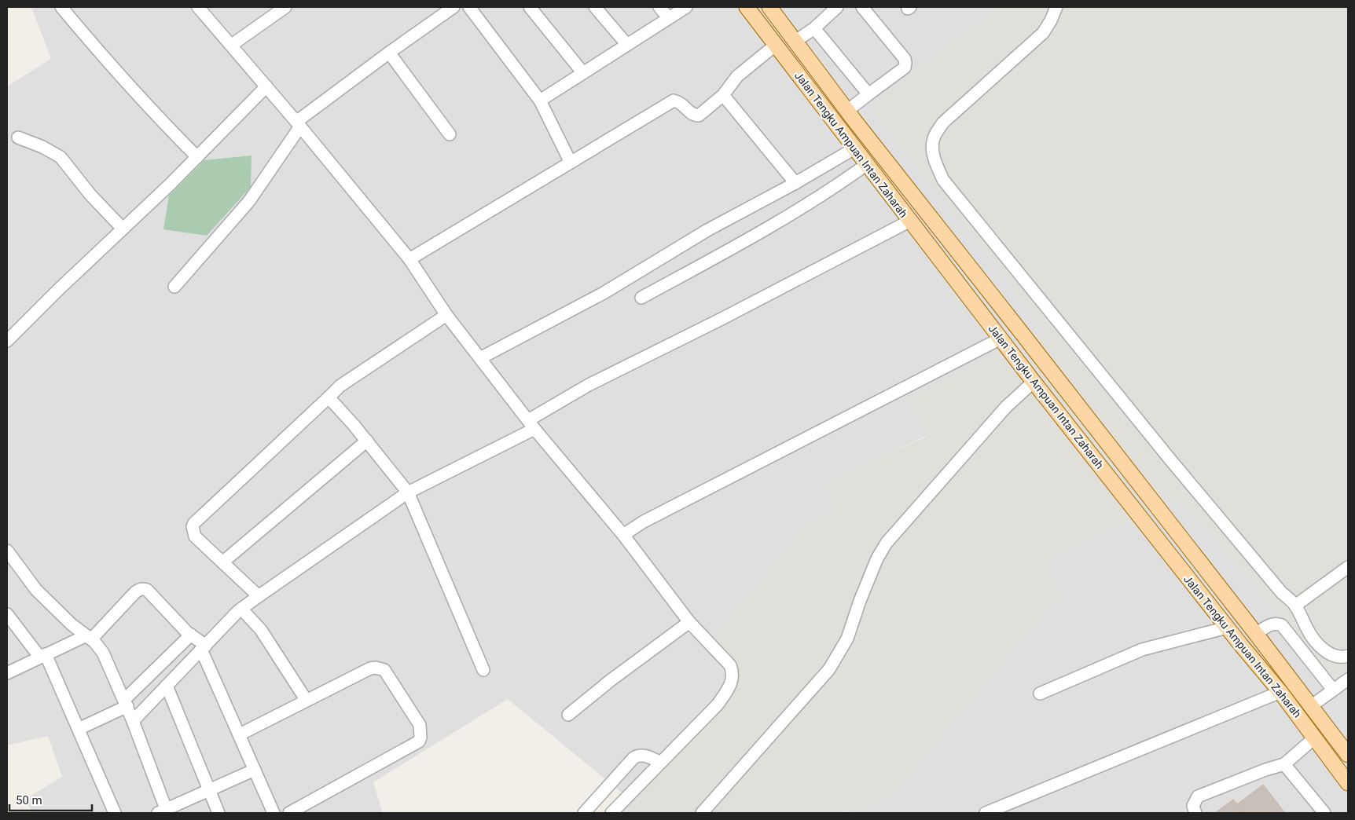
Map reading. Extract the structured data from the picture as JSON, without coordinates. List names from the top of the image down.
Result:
{
  "streets": {
    "main road": ["Jalan Tengku Ampuan Intan Zaharah"]
  },
  "scale_bar": "50 m"
}
